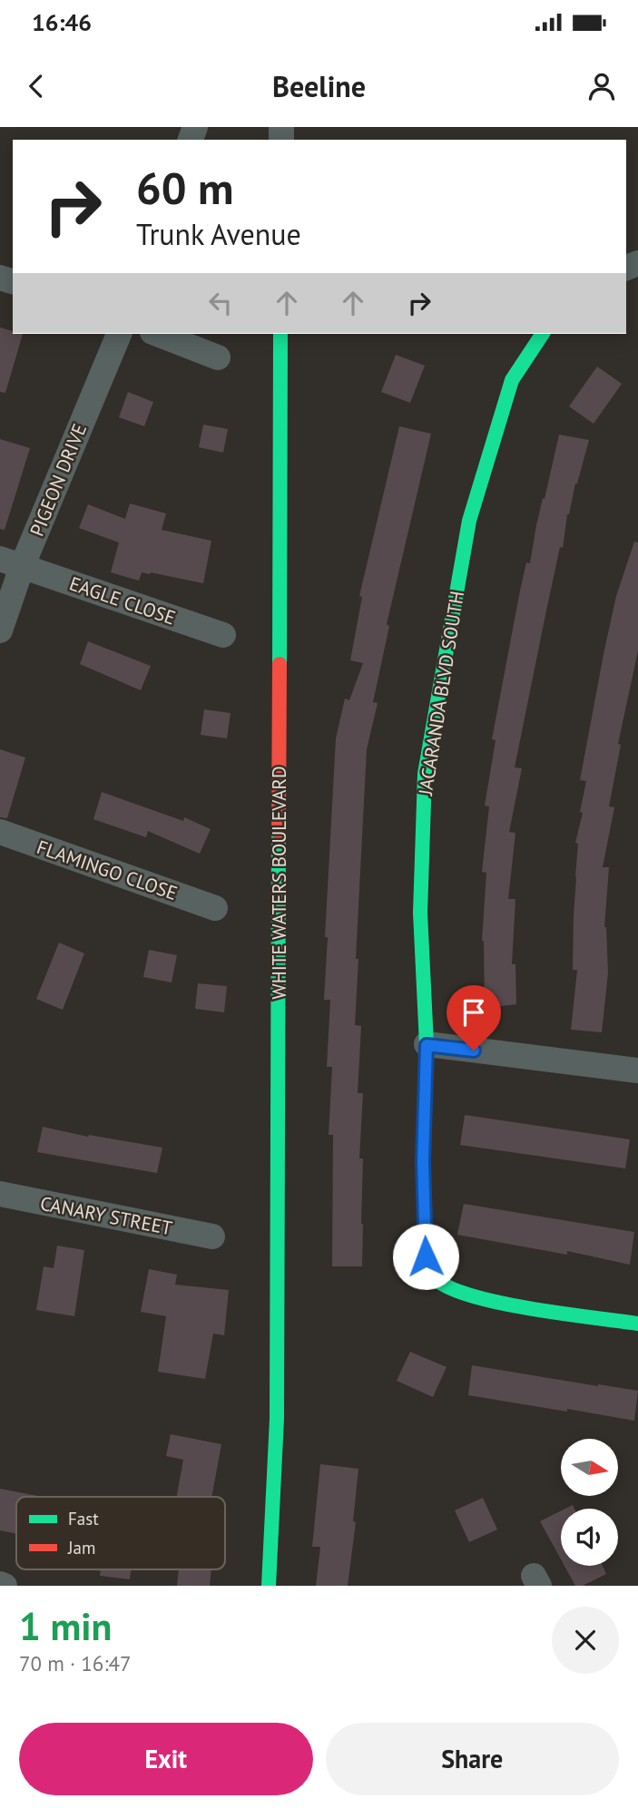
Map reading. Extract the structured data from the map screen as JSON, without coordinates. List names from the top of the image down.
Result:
{
  "streets": {
    "street": [
      "PIGEON DRIVE",
      "EAGLE CLOSE",
      "JACARANDA BLVD SOUTH",
      "FLAMINGO CLOSE",
      "WHITE WATERS BOULEVARD",
      "CANARY STREET"
    ]
  },
  "crossings": [
    ["PIGEON DRIVE", "EAGLE CLOSE"]
  ],
  "legend": ["Fast", "Jam"],
  "north": "right",
  "page": {
    "status": "16:46",
    "header": "Beeline",
    "turn": ["60 m", "Trunk Avenue"],
    "heading": ["1 min", "70 m · 16:47"],
    "buttons": ["Exit", "Share"]
  }
}
